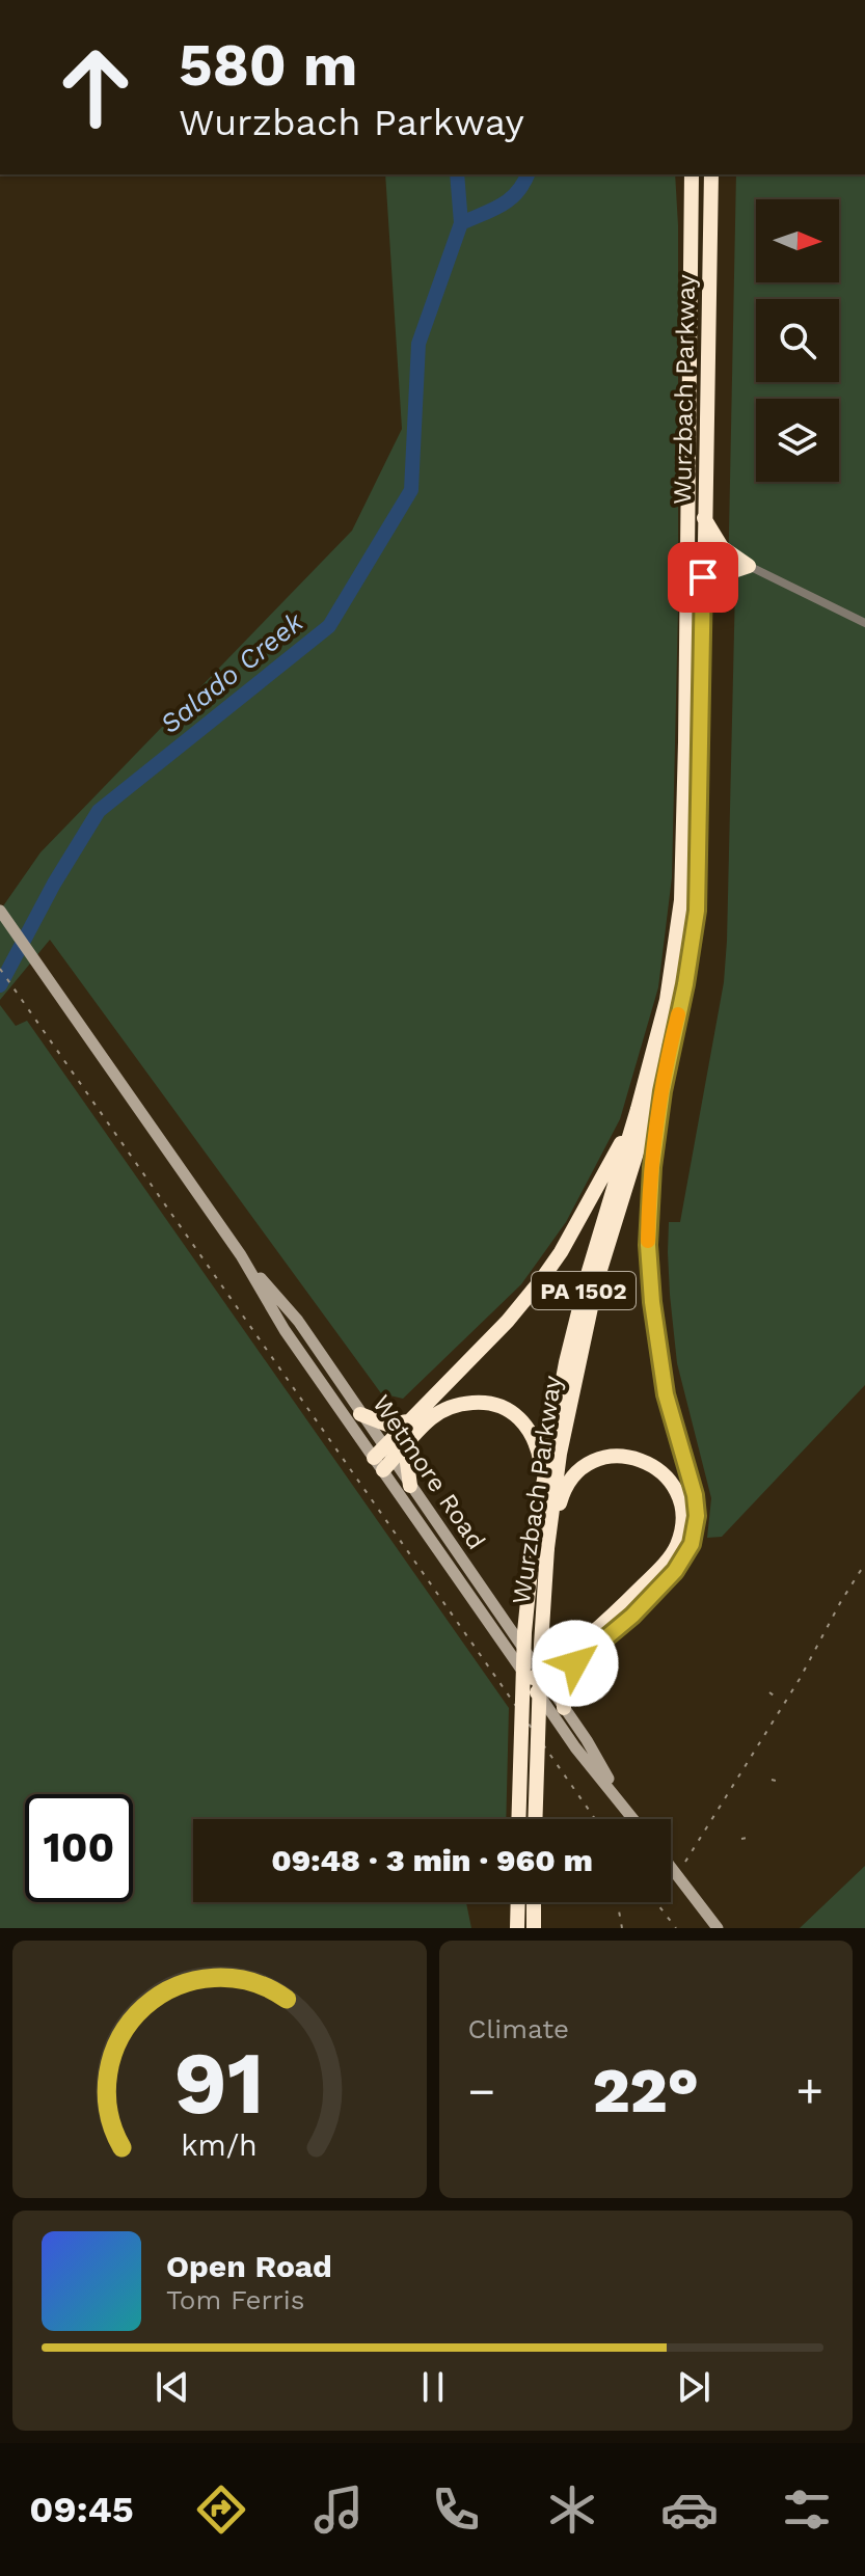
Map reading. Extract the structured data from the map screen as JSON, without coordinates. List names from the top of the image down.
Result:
{
  "streets": {
    "highway": ["Wurzbach Parkway", "PA 1502"],
    "main road": ["Wetmore Road"]
  },
  "water": ["Salado Creek"],
  "north": "right",
  "page": {
    "turn": ["580 m", "Wurzbach Parkway"],
    "limit": "100",
    "trip": "09:48 · 3 min · 960 m",
    "tile": "Climate",
    "heat": ["−", "22°", "+"],
    "song": ["Open Road", "Tom Ferris"],
    "tabs": "09:45",
    "gauge": ["91", "km/h"]
  }
}
